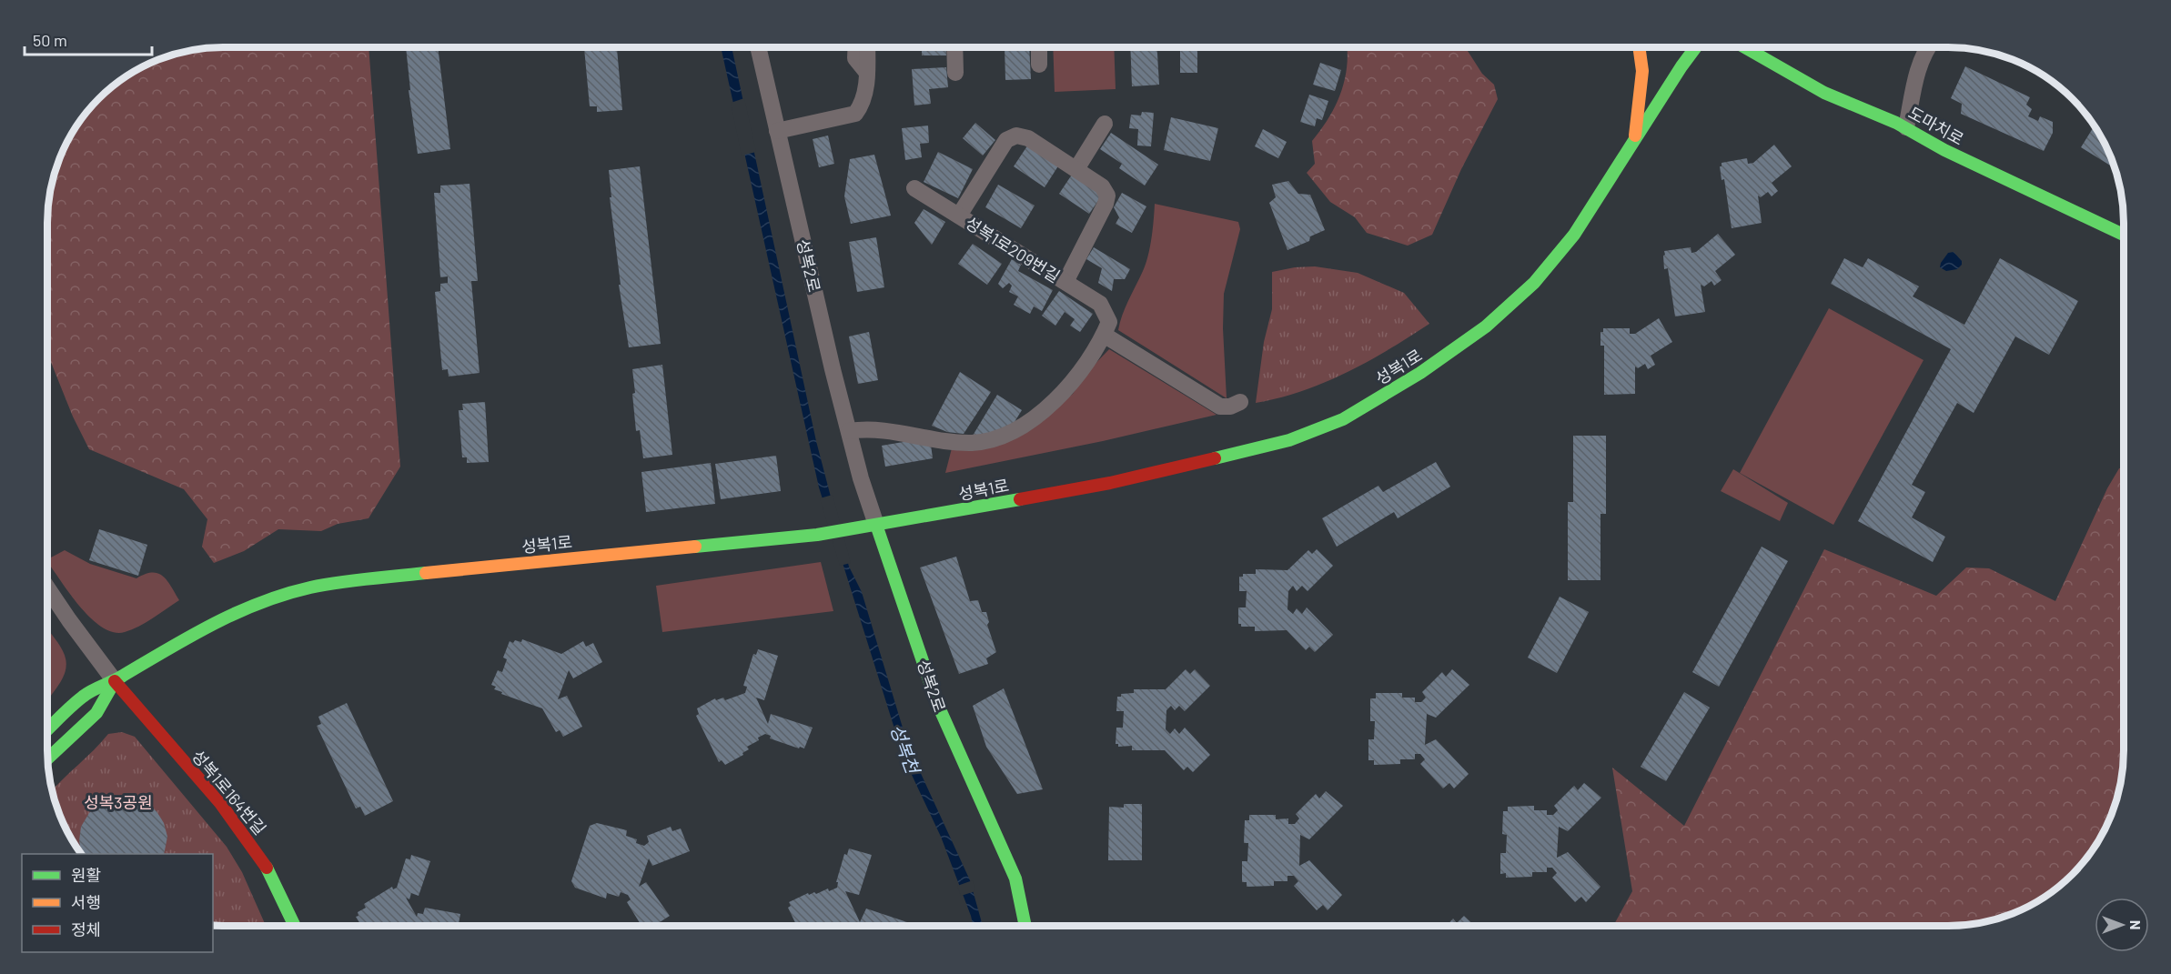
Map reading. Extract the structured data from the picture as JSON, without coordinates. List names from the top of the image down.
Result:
{
  "streets": {
    "street": [
      "도마치로",
      "성복1로209번길",
      "성복2로",
      "성복1로",
      "성복1로164번길"
    ]
  },
  "crossings": [
    ["성복1로209번길", "성복2로"],
    ["성복2로", "성복1로"],
    ["성복1로", "성복1로164번길"]
  ],
  "water": ["성복천"],
  "parks": ["성복3공원"],
  "legend": ["원활", "서행", "정체"],
  "scale_bar": "50 m",
  "north": "right"
}
